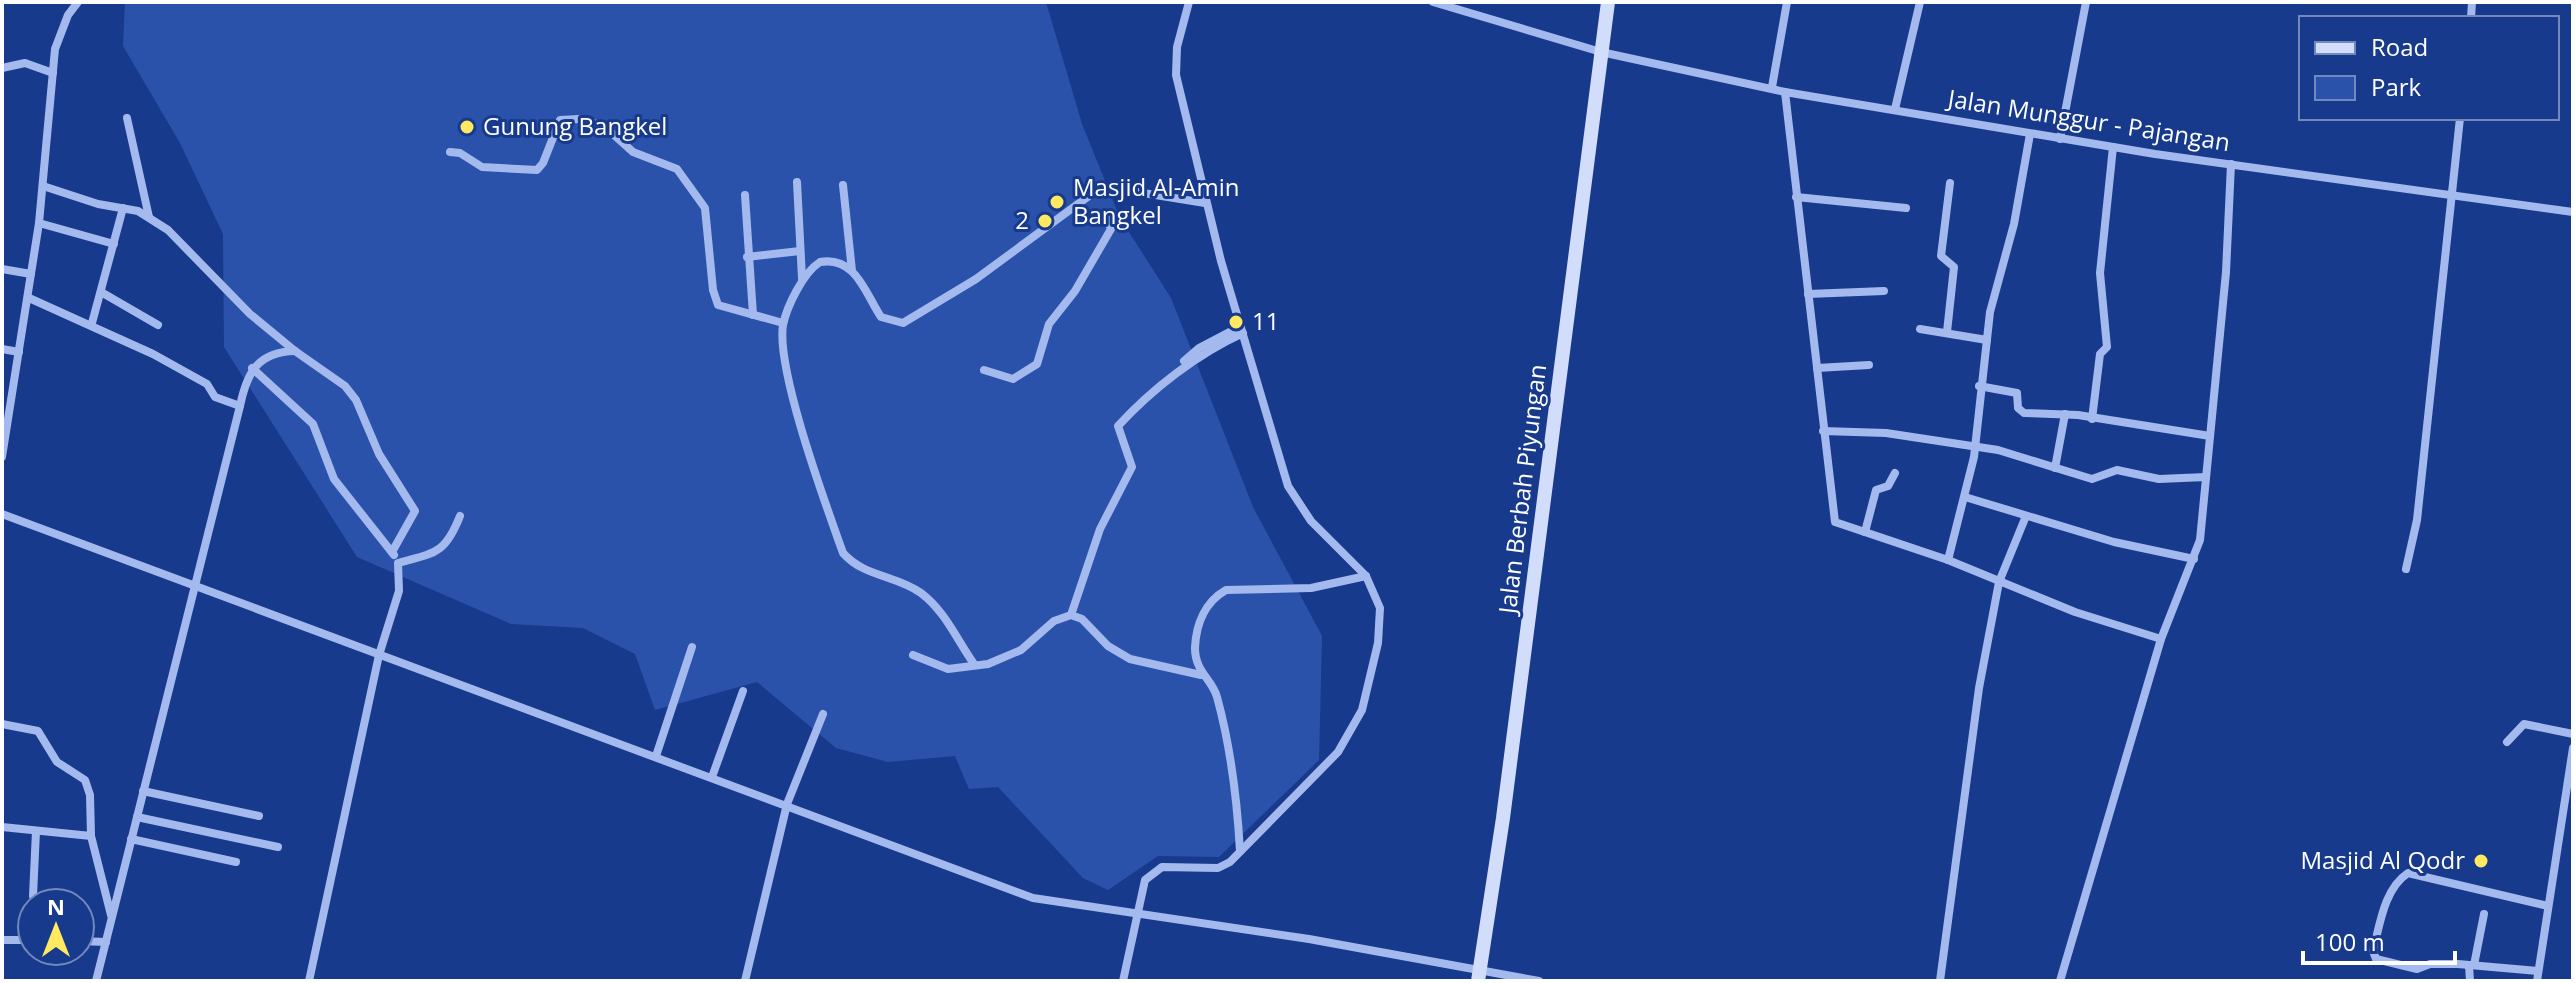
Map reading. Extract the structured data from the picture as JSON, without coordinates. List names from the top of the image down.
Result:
{
  "streets": {
    "street": ["Jalan Munggur - Pajangan", "Jalan Berbah Piyungan"]
  },
  "crossings": [
    ["Jalan Munggur - Pajangan", "Jalan Berbah Piyungan"]
  ],
  "places": [
    "Gunung Bangkel",
    "Masjid Al-Amin Bangkel",
    "2",
    "11",
    "Masjid Al Qodr"
  ],
  "legend": ["Road", "Park"],
  "scale_bar": "100 m",
  "north": "top"
}
